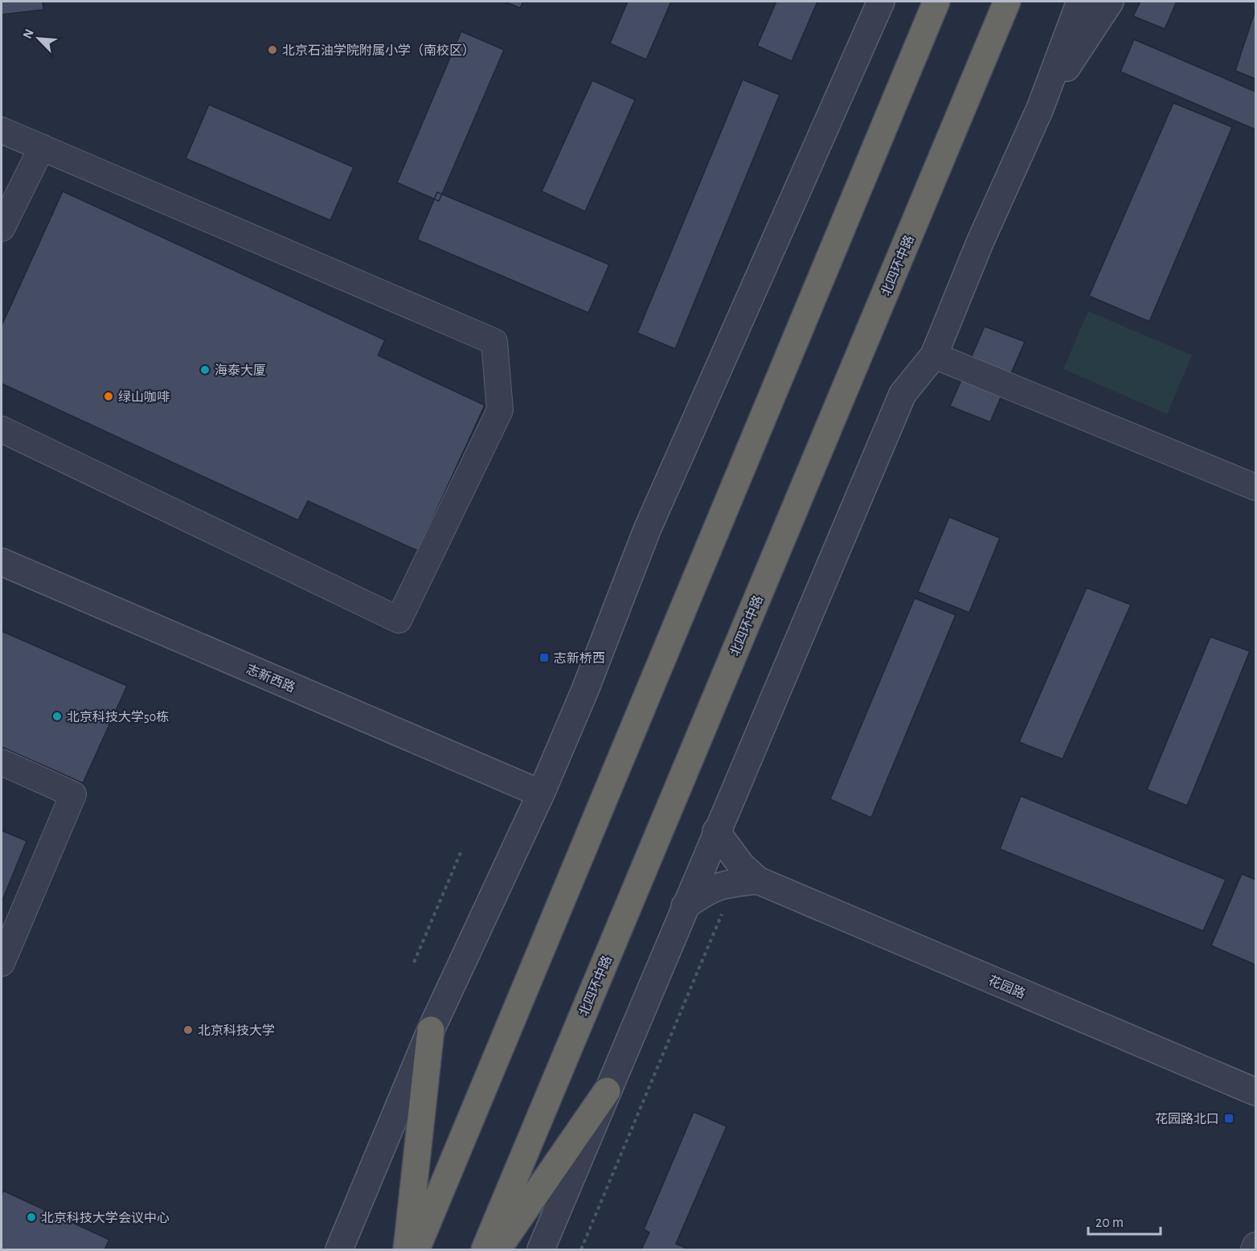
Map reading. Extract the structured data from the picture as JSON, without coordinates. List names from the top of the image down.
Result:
{
  "streets": {
    "highway": ["北四环中路"],
    "street": ["志新西路", "花园路"]
  },
  "places": {
    "other": [
      "北京石油学院附属小学（南校区）",
      "海泰大厦",
      "绿山咖啡",
      "北京科技大学50栋",
      "北京科技大学",
      "北京科技大学会议中心"
    ],
    "transit": ["志新桥西", "花园路北口"]
  },
  "scale_bar": "20 m",
  "north": "top left"
}
